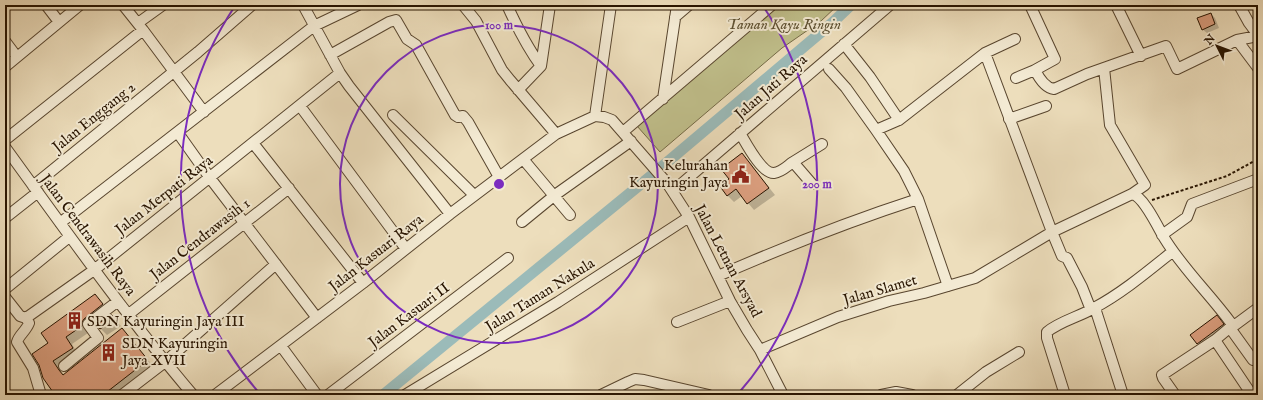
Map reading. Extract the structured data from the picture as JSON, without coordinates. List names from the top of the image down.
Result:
{
  "streets": {
    "street": [
      "Jalan Jati Raya",
      "Jalan Enggang 2",
      "Jalan Merpati Raya",
      "Jalan Cendrawasih Raya",
      "Jalan Cendrawasih 1",
      "Jalan Kasuari Raya",
      "Jalan Letnan Arsyad",
      "Jalan Slamet",
      "Jalan Taman Nakula",
      "Jalan Kasuari II"
    ]
  },
  "crossings": [
    ["Jalan Jati Raya", "Jalan Letnan Arsyad"],
    ["Jalan Enggang 2", "Jalan Cendrawasih Raya"],
    ["Jalan Merpati Raya", "Jalan Cendrawasih Raya"],
    ["Jalan Cendrawasih Raya", "Jalan Cendrawasih 1"],
    ["Jalan Letnan Arsyad", "Jalan Slamet"],
    ["Jalan Letnan Arsyad", "Jalan Taman Nakula"]
  ],
  "parks": ["Taman Kayu Ringin"],
  "places": {
    "public building": ["Kelurahan Kayuringin Jaya"],
    "building": ["SDN Kayuringin Jaya III", "SDN Kayuringin Jaya XVII"]
  },
  "north": "top left",
  "rings": ["100 m", "200 m"]
}
